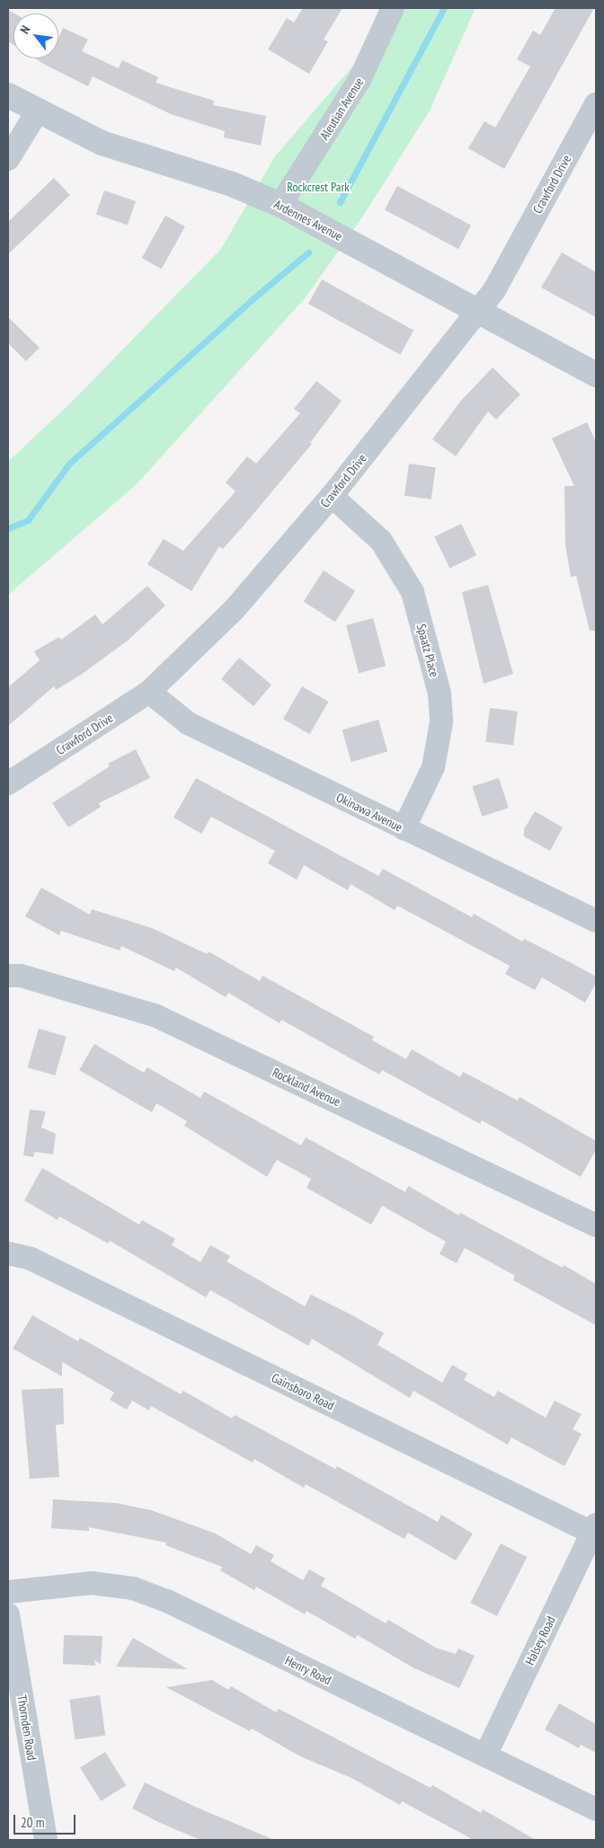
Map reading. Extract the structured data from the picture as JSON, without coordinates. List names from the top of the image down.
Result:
{
  "streets": {
    "street": [
      "Aleutian Avenue",
      "Crawford Drive",
      "Ardennes Avenue",
      "Spaatz Place",
      "Okinawa Avenue",
      "Rockland Avenue",
      "Gainsboro Road",
      "Halsey Road",
      "Henry Road",
      "Thornden Road"
    ]
  },
  "crossings": [
    ["Aleutian Avenue", "Ardennes Avenue"],
    ["Crawford Drive", "Ardennes Avenue"],
    ["Crawford Drive", "Spaatz Place"],
    ["Crawford Drive", "Okinawa Avenue"],
    ["Spaatz Place", "Okinawa Avenue"],
    ["Gainsboro Road", "Halsey Road"],
    ["Halsey Road", "Henry Road"]
  ],
  "parks": ["Rockcrest Park"],
  "scale_bar": "20 m",
  "north": "top left"
}
